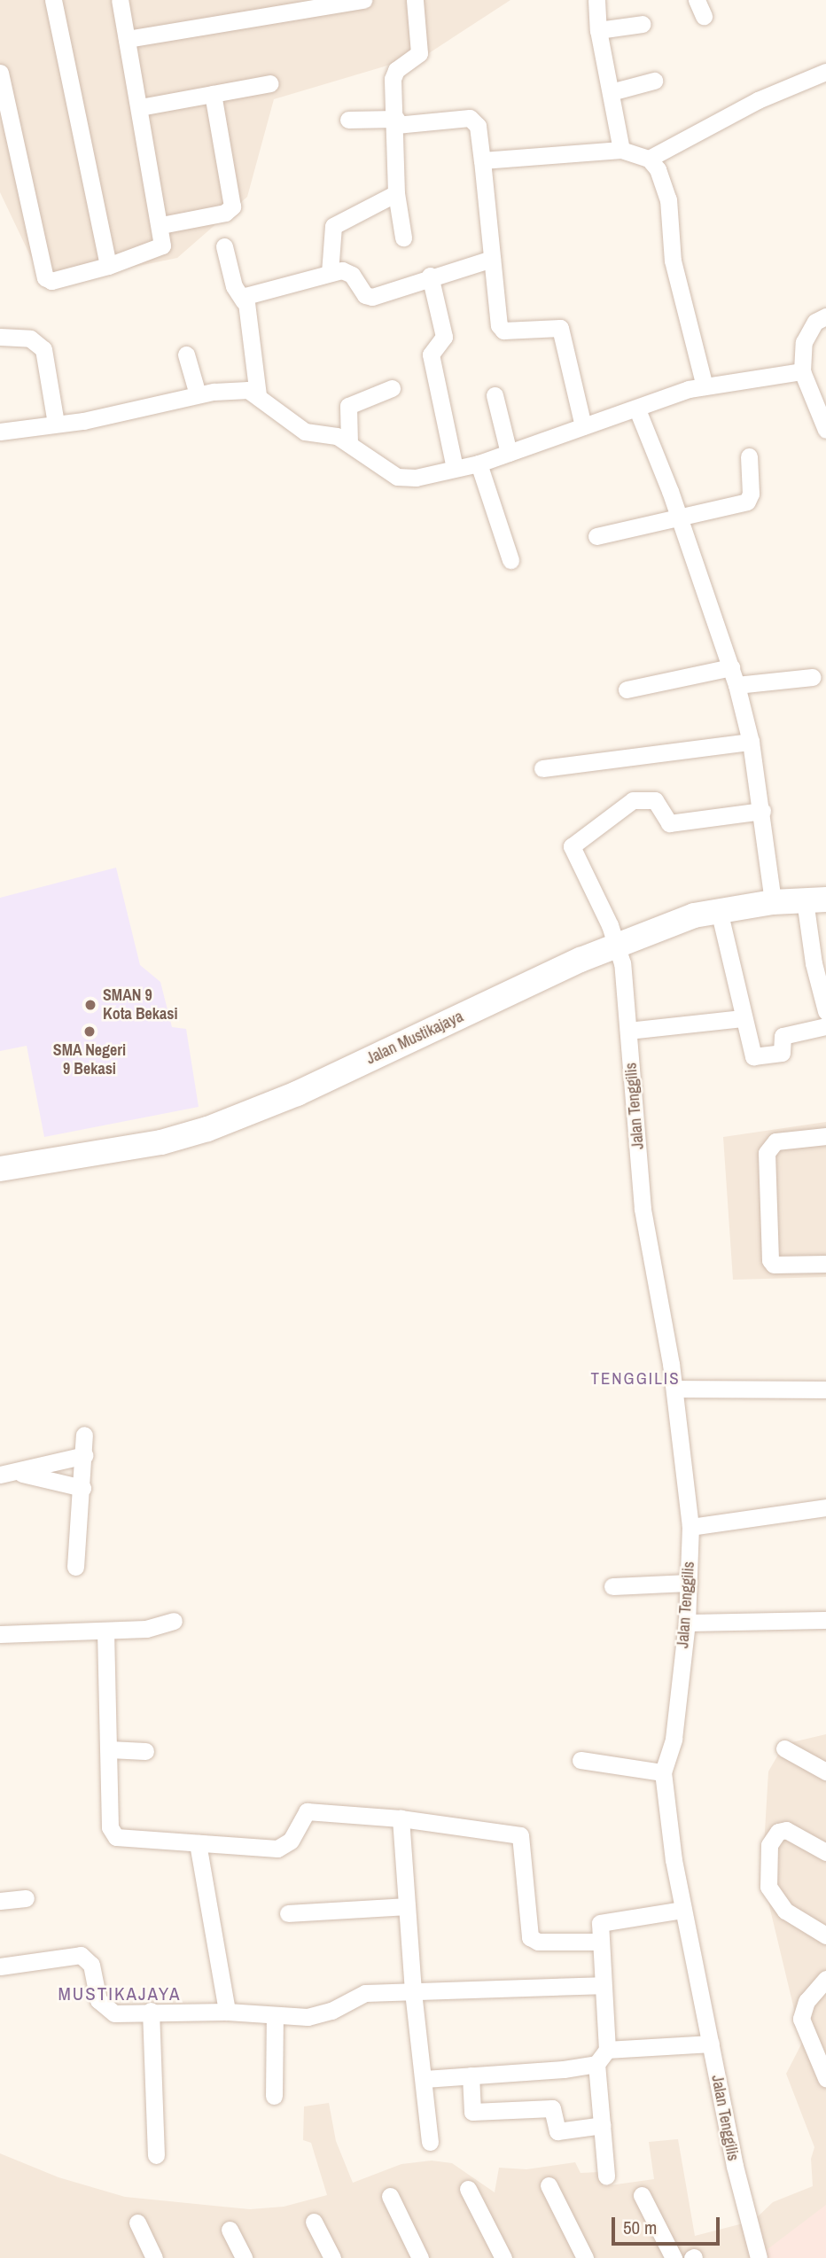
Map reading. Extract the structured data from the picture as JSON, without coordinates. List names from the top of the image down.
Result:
{
  "streets": {
    "main road": ["Jalan Mustikajaya"],
    "street": ["Jalan Tenggilis"]
  },
  "crossings": [
    ["Jalan Mustikajaya", "Jalan Tenggilis"]
  ],
  "districts": ["TENGGILIS", "MUSTIKAJAYA"],
  "places": ["SMAN 9 Kota Bekasi", "SMA Negeri 9 Bekasi"],
  "scale_bar": "50 m"
}
